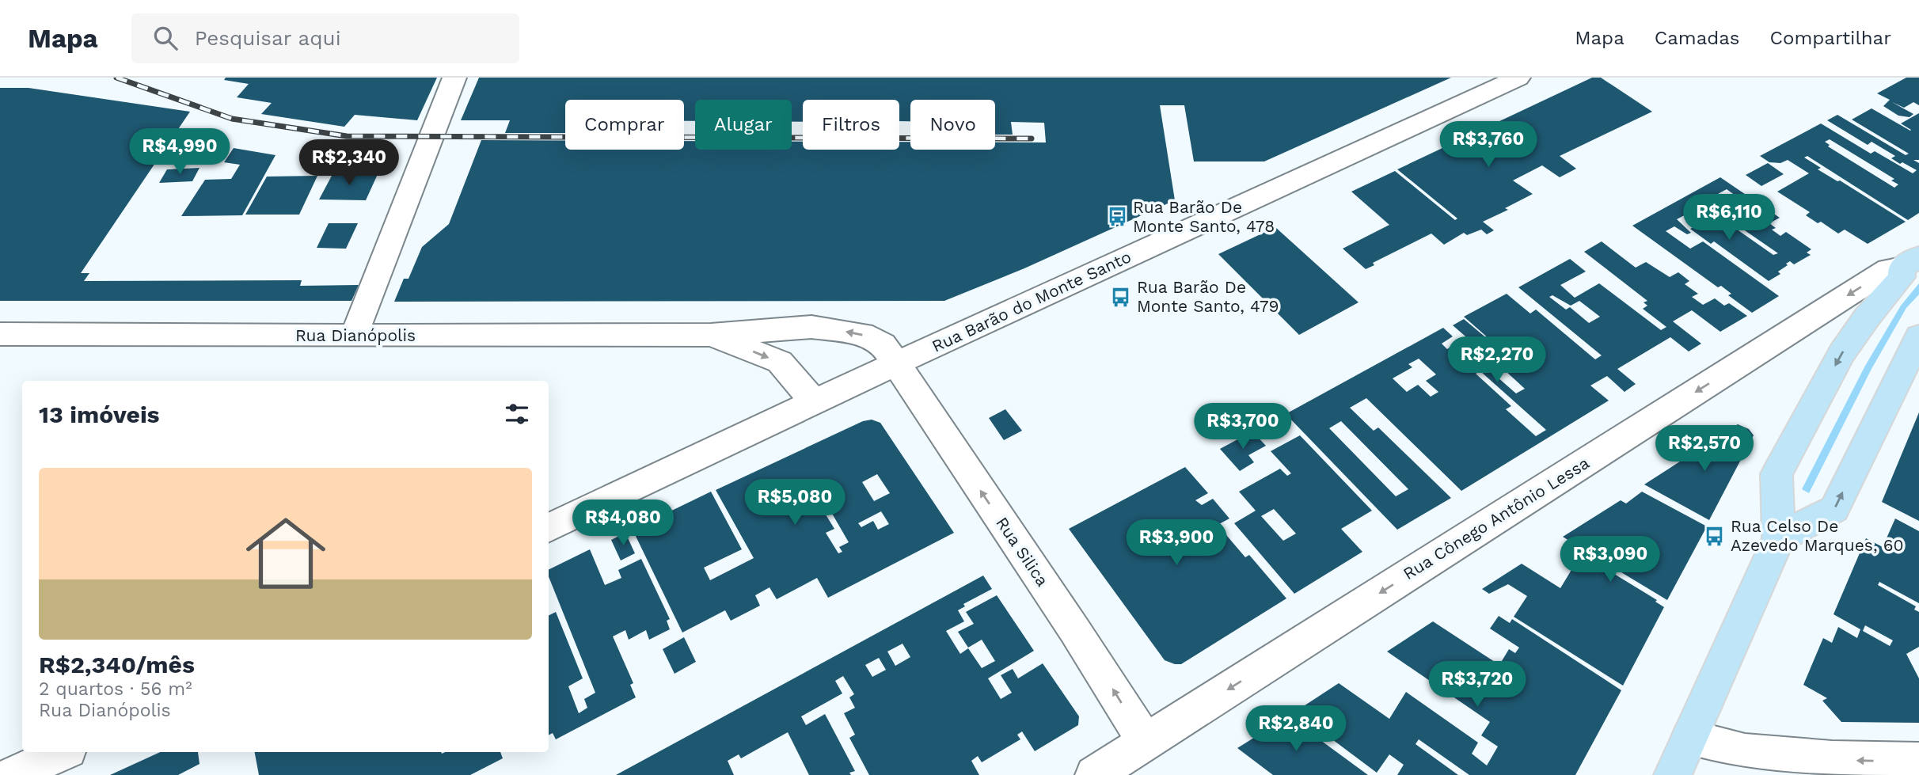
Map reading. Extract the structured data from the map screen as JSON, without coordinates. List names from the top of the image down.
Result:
{
  "streets": {
    "street": [
      "Rua Barão do Monte Santo",
      "Rua Dianópolis",
      "Rua Cônego Antônio Lessa",
      "Rua Silica"
    ]
  },
  "crossings": [
    ["Rua Barão do Monte Santo", "Rua Dianópolis"],
    ["Rua Barão do Monte Santo", "Rua Silica"],
    ["Rua Dianópolis", "Rua Silica"],
    ["Rua Cônego Antônio Lessa", "Rua Silica"]
  ],
  "one_way": ["Rua Cônego Antônio Lessa", "Rua Silica"],
  "places": {
    "bus stop": ["Rua Barão De Monte Santo, 478", "Rua Barão De Monte Santo, 479", "Rua Celso De Azevedo Marques, 60"]
  },
  "page": {
    "header": "Mapa",
    "search": "Pesquisar aqui",
    "nav": ["Mapa", "Camadas", "Compartilhar"],
    "chip": [
      "Comprar",
      "Alugar",
      "Filtros",
      "Novo"
    ],
    "price": [
      "R$3,760",
      "R$4,990",
      "R$2,340",
      "R$6,110",
      "R$2,270",
      "R$3,700",
      "R$2,570",
      "R$5,080",
      "R$4,080",
      "R$3,900",
      "R$3,090",
      "R$3,720",
      "R$2,840"
    ],
    "heading": "13 imóveis",
    "list": [
      {
        "name": "R$2,340/mês",
        "note": "2 quartos · 56 m² · Rua Dianópolis"
      }
    ]
  }
}
